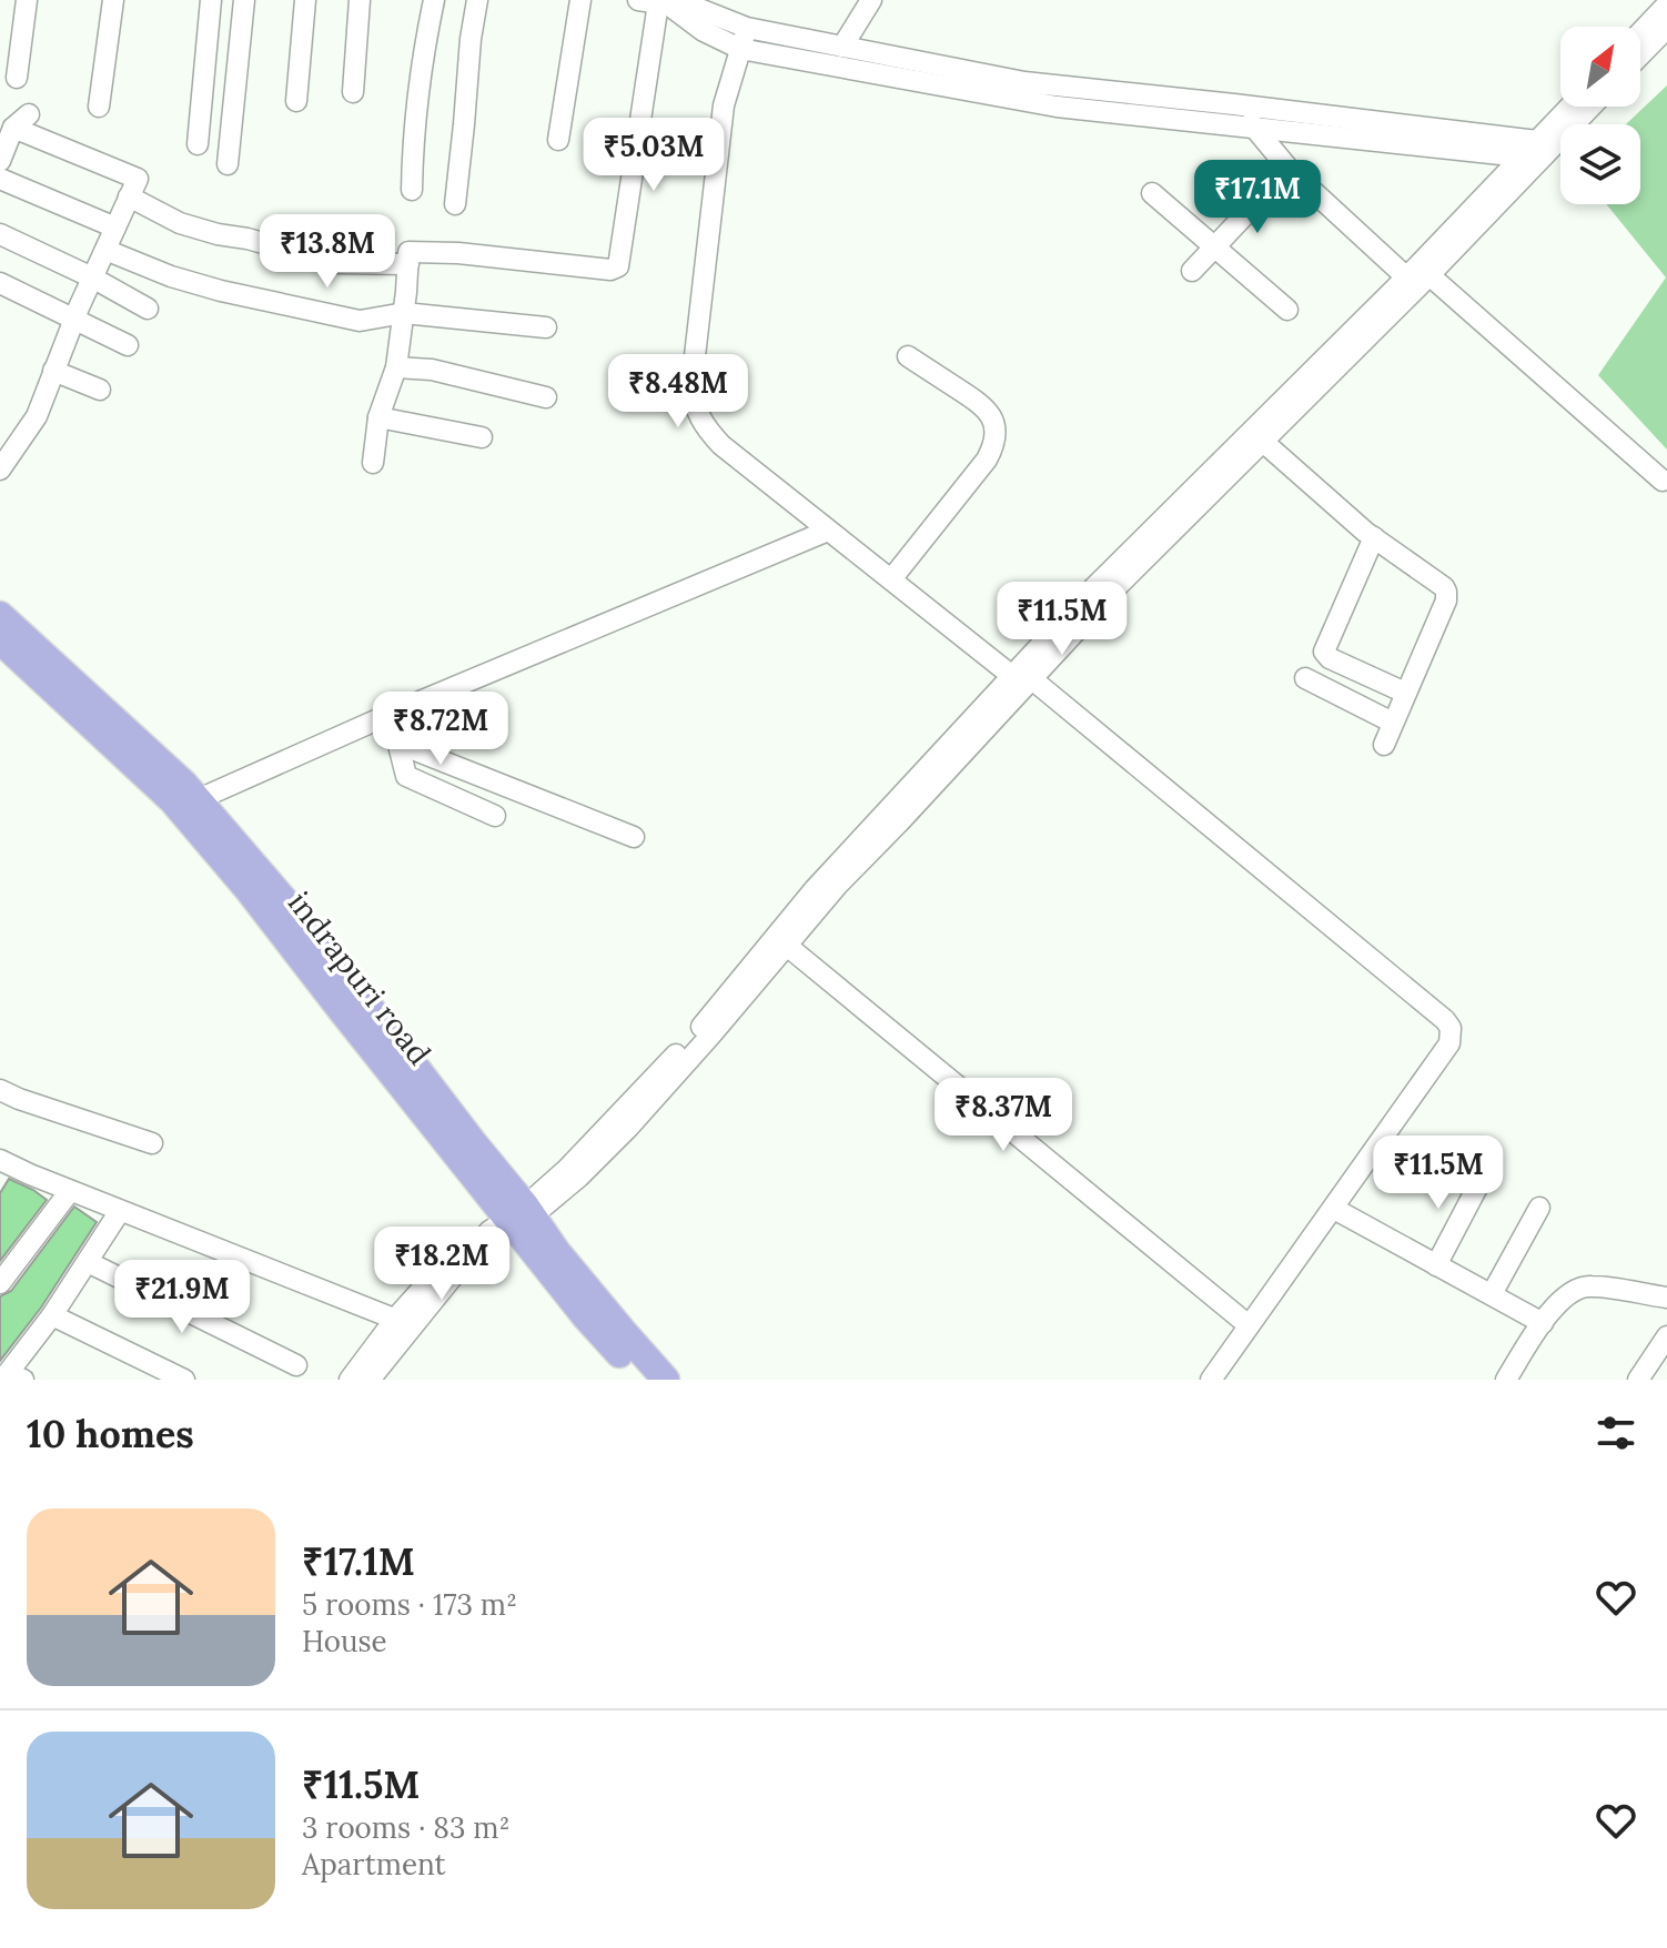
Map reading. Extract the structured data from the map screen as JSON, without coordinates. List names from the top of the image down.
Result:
{
  "streets": {
    "main road": ["indrapuri road"]
  },
  "north": "top right",
  "page": {
    "price": [
      "₹5.03M",
      "₹17.1M",
      "₹13.8M",
      "₹8.48M",
      "₹11.5M",
      "₹8.72M",
      "₹8.37M",
      "₹11.5M",
      "₹18.2M",
      "₹21.9M"
    ],
    "heading": "10 homes",
    "list": [
      {
        "name": "₹17.1M",
        "note": "5 rooms · 173 m² · House"
      },
      {
        "name": "₹11.5M",
        "note": "3 rooms · 83 m² · Apartment"
      }
    ]
  }
}
